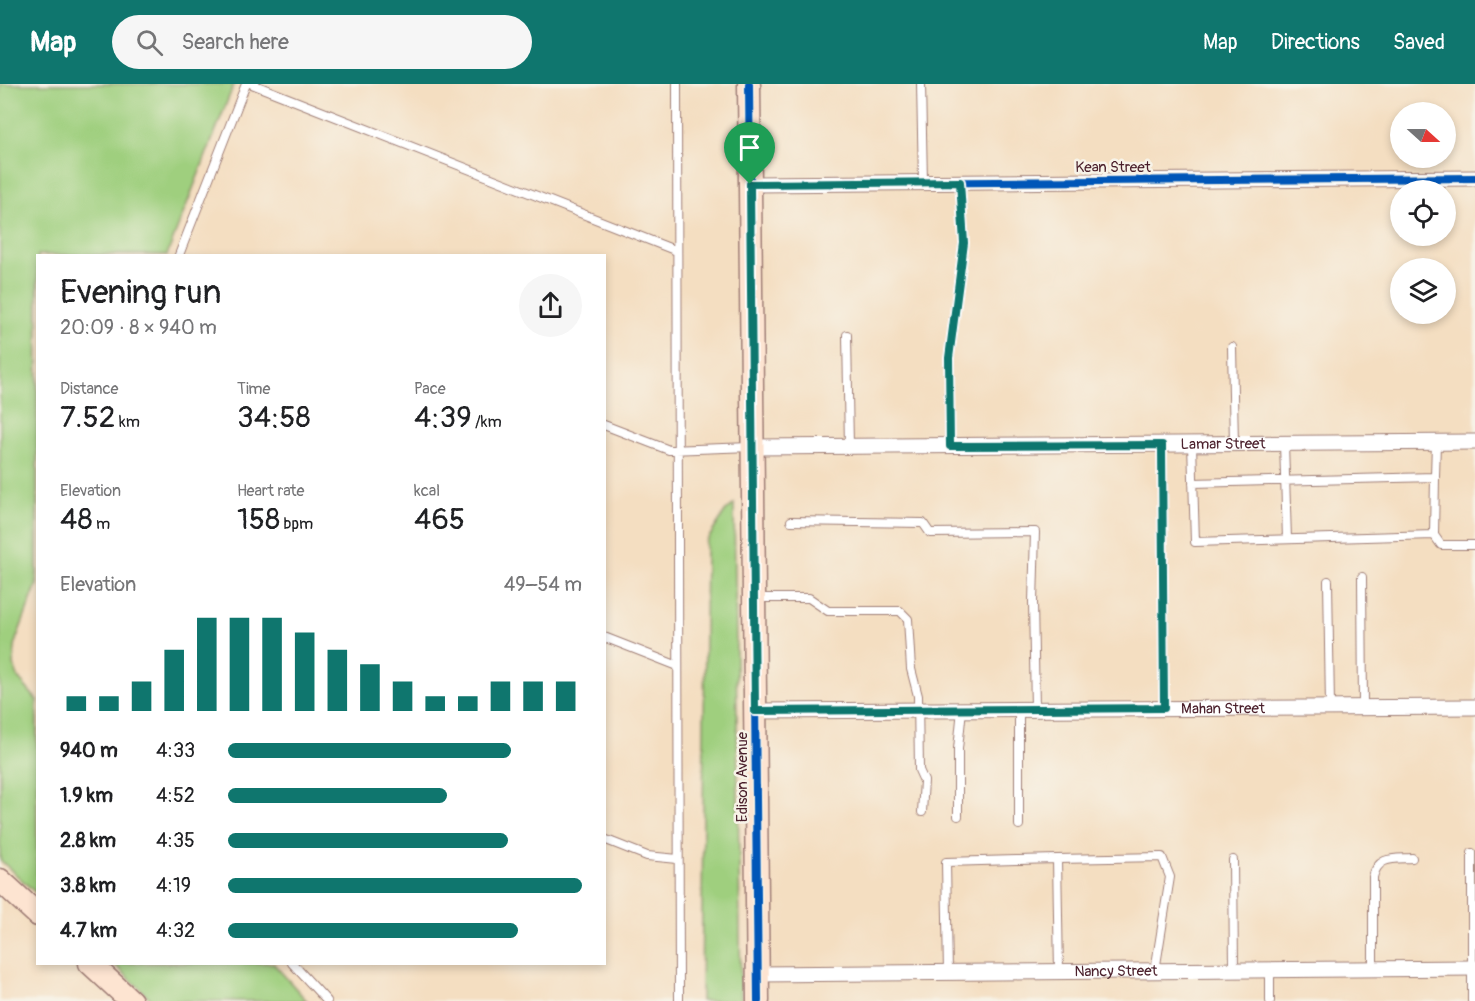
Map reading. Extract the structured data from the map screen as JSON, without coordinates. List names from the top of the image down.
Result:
{
  "streets": {
    "street": [
      "Kean Street",
      "Lamar Street",
      "Mahan Street",
      "Edison Avenue",
      "Nancy Street"
    ]
  },
  "crossings": [
    ["Kean Street", "Edison Avenue"],
    ["Lamar Street", "Edison Avenue"],
    ["Mahan Street", "Edison Avenue"],
    ["Edison Avenue", "Nancy Street"]
  ],
  "north": "right",
  "page": {
    "header": "Map",
    "search": "Search here",
    "nav": ["Map", "Directions", "Saved"],
    "heading": ["Evening run", "20:09 · 8 × 940 m"],
    "stats": [
      ["Distance", "7.52 km"],
      ["Time", "34:58"],
      ["Pace", "4:39 /km"],
      ["Elevation", "48 m"],
      ["Heart rate", "158 bpm"],
      ["kcal", "465"]
    ],
    "chart": ["Elevation", "49–54 m"],
    "list": [
      {
        "name": "940 m",
        "note": "4:33"
      },
      {
        "name": "1.9 km",
        "note": "4:52"
      },
      {
        "name": "2.8 km",
        "note": "4:35"
      },
      {
        "name": "3.8 km",
        "note": "4:19"
      },
      {
        "name": "4.7 km",
        "note": "4:32"
      }
    ]
  }
}
